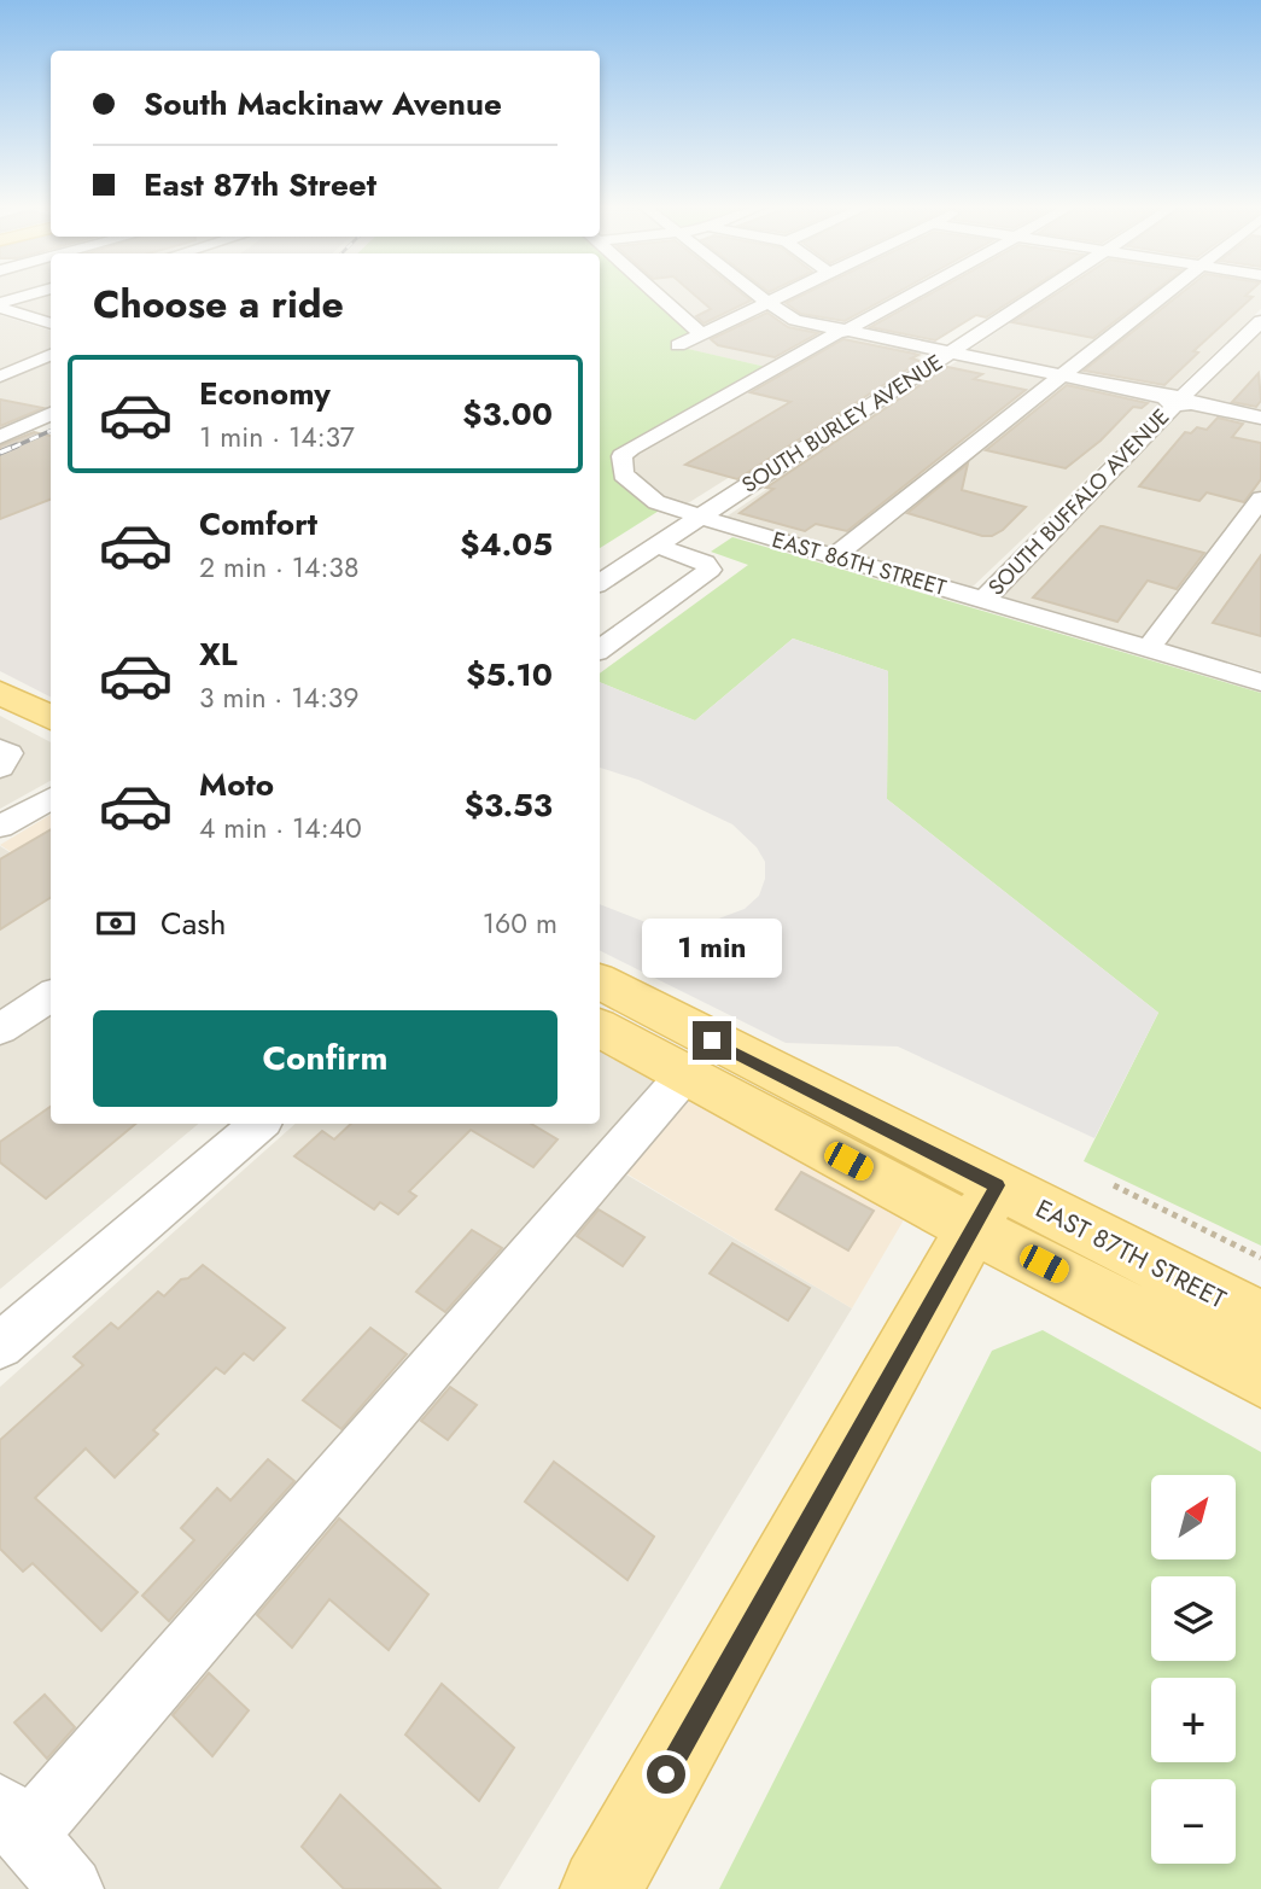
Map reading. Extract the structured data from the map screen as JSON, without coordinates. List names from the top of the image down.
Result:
{
  "streets": {
    "main road": ["EAST 87TH STREET"],
    "street": ["SOUTH BURLEY AVENUE", "SOUTH BUFFALO AVENUE", "EAST 86TH STREET"]
  },
  "crossings": [
    ["SOUTH BURLEY AVENUE", "EAST 86TH STREET"],
    ["SOUTH BUFFALO AVENUE", "EAST 86TH STREET"]
  ],
  "north": "top right",
  "page": {
    "banner": ["South Mackinaw Avenue", "East 87th Street"],
    "heading": "Choose a ride",
    "list": [
      {
        "name": "Economy",
        "note": "1 min · 14:37",
        "value": "$3.00"
      },
      {
        "name": "Comfort",
        "note": "2 min · 14:38",
        "value": "$4.05"
      },
      {
        "name": "XL",
        "note": "3 min · 14:39",
        "value": "$5.10"
      },
      {
        "name": "Moto",
        "note": "4 min · 14:40",
        "value": "$3.53"
      }
    ],
    "pay": ["Cash", "160 m"],
    "bubble": "1 min",
    "buttons": "Confirm",
    "map_buttons": ["+", "−"]
  }
}
